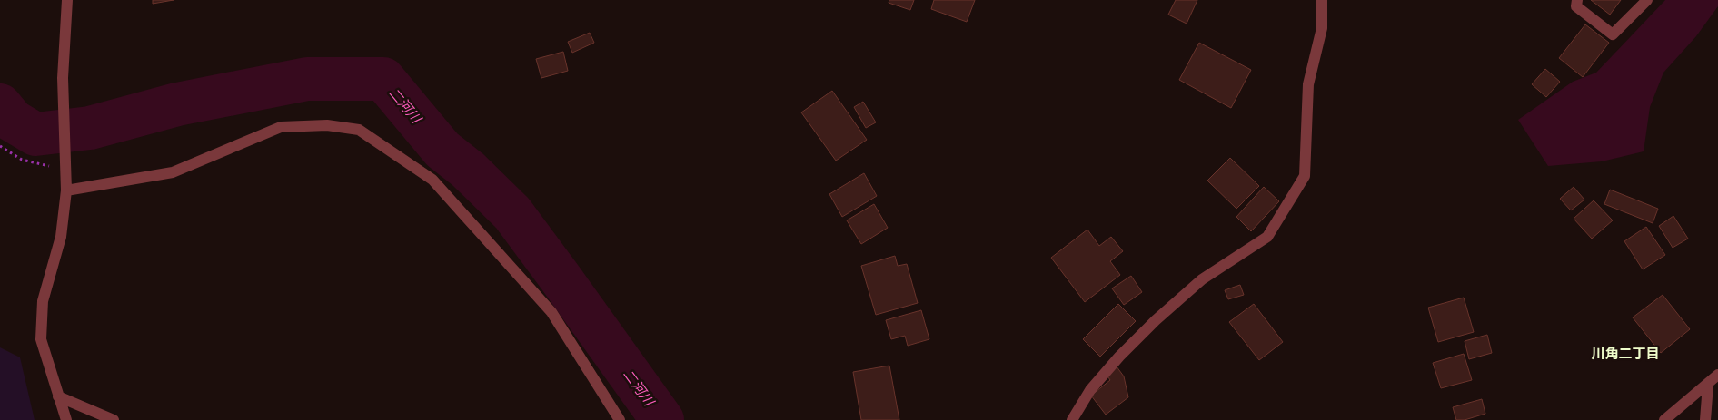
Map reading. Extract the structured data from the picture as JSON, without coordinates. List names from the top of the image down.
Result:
{
  "districts": ["川角二丁目"],
  "water": ["二河川"]
}
